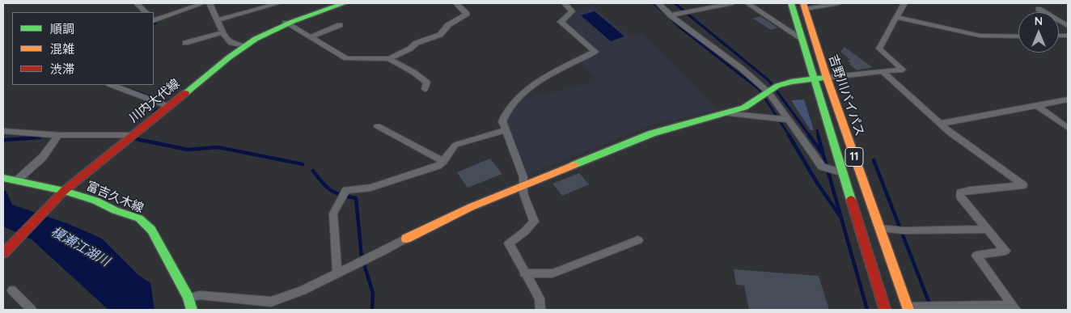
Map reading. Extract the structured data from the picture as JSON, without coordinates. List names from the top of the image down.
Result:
{
  "streets": {
    "main road": [
      "吉野川バイパス",
      "川内大代線",
      "11",
      "富吉久木線"
    ]
  },
  "crossings": [
    ["川内大代線", "富吉久木線"]
  ],
  "water": ["榎瀬江湖川"],
  "legend": ["順調", "混雑", "渋滞"],
  "north": "top"
}
